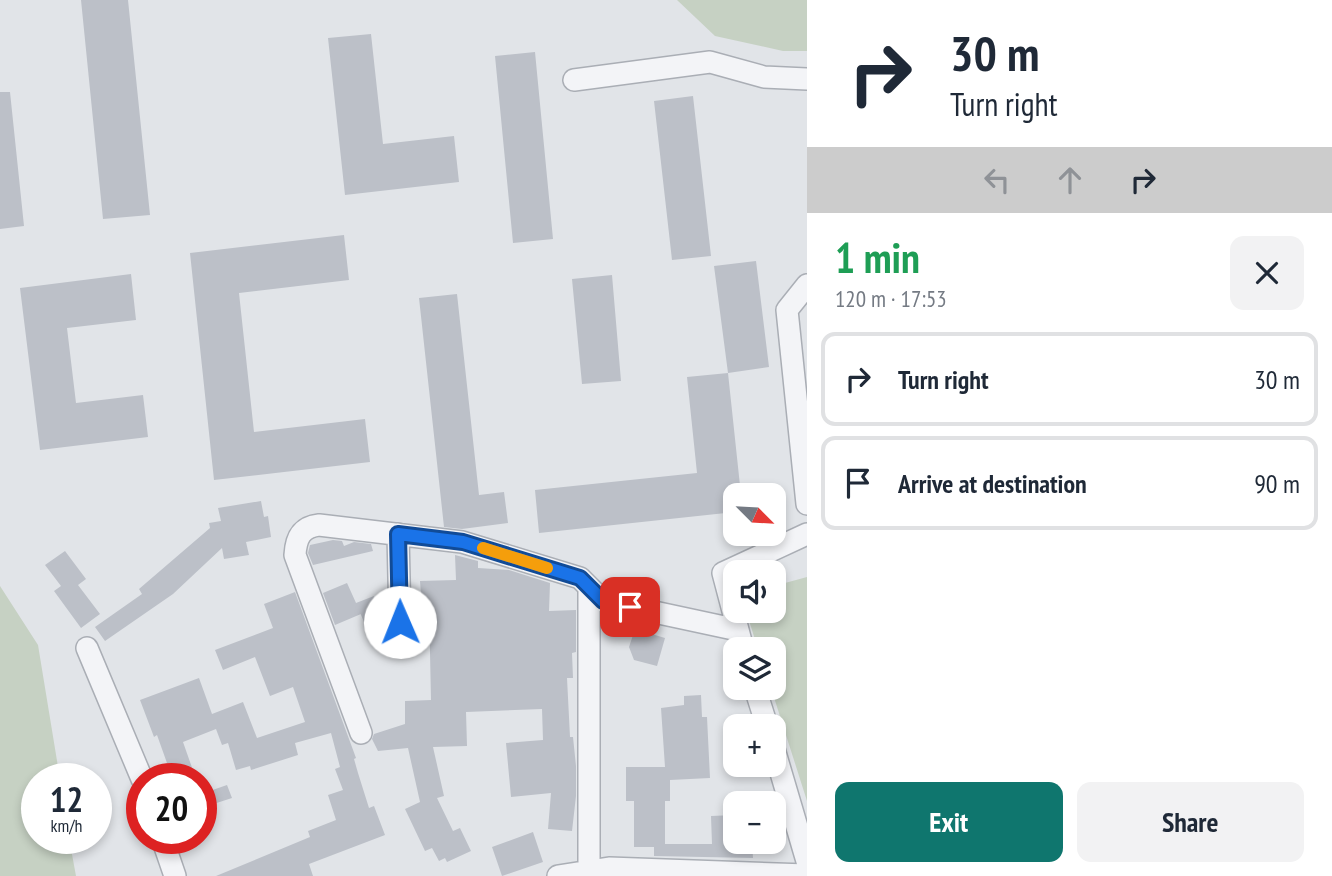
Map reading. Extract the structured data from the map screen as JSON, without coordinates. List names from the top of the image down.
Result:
{
  "north": "bottom right",
  "page": {
    "turn": ["30 m", "Turn right"],
    "heading": ["1 min", "120 m · 17:53"],
    "list": [
      {
        "name": "Turn right",
        "value": "30 m"
      },
      {
        "name": "Arrive at destination",
        "value": "90 m"
      }
    ],
    "map_buttons": ["+", "−"],
    "speed": "12 km/h",
    "limit": "20",
    "buttons": ["Exit", "Share"]
  }
}
